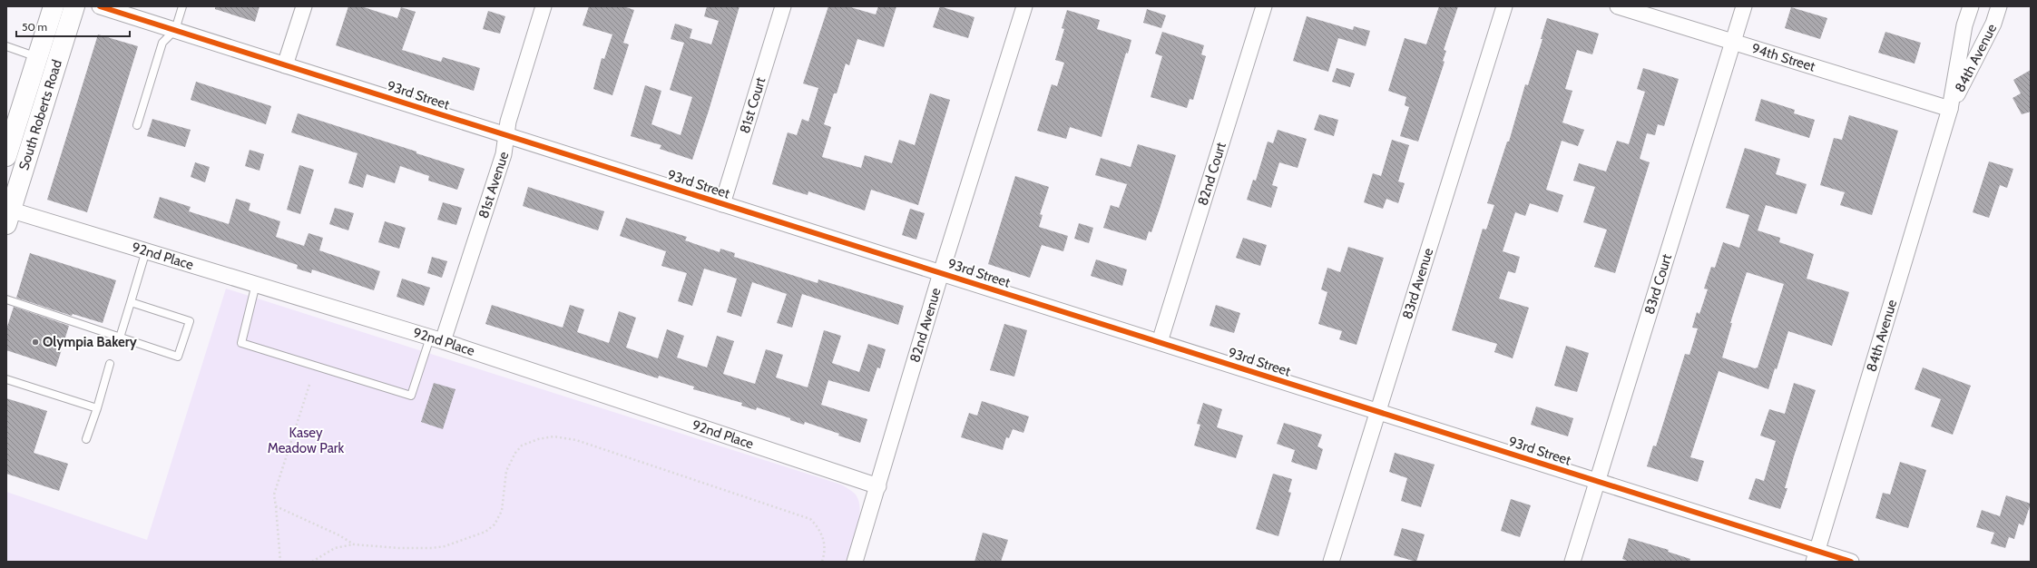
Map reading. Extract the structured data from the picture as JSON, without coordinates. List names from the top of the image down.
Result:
{
  "streets": {
    "street": [
      "84th Avenue",
      "94th Street",
      "93rd Street",
      "81st Court",
      "South Roberts Road",
      "82nd Court",
      "81st Avenue",
      "92nd Place",
      "83rd Avenue",
      "83rd Court",
      "82nd Avenue"
    ]
  },
  "crossings": [
    ["84th Avenue", "94th Street"],
    ["84th Avenue", "93rd Street"],
    ["94th Street", "83rd Court"],
    ["93rd Street", "81st Court"],
    ["93rd Street", "82nd Court"],
    ["93rd Street", "81st Avenue"],
    ["93rd Street", "83rd Avenue"],
    ["93rd Street", "83rd Court"],
    ["93rd Street", "82nd Avenue"],
    ["South Roberts Road", "92nd Place"],
    ["81st Avenue", "92nd Place"],
    ["92nd Place", "82nd Avenue"]
  ],
  "parks": ["Kasey Meadow Park"],
  "places": ["Olympia Bakery"],
  "scale_bar": "50 m"
}
